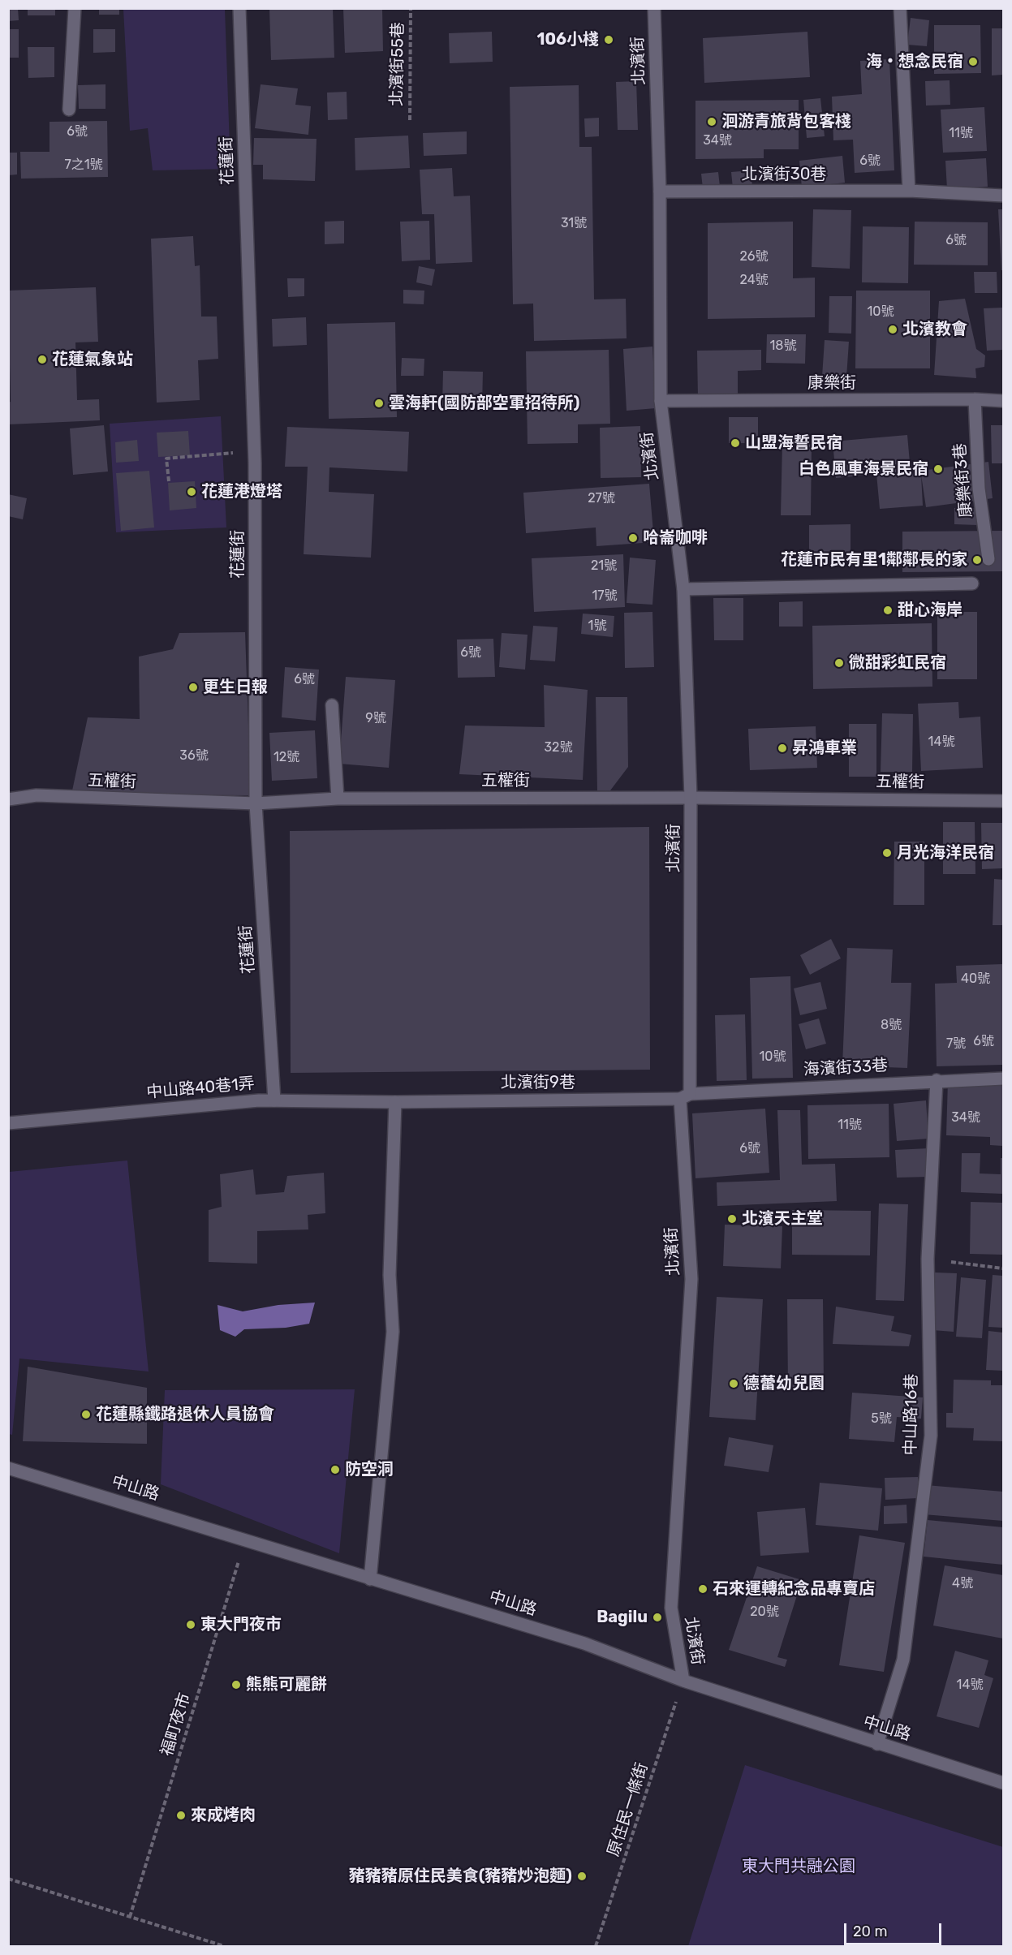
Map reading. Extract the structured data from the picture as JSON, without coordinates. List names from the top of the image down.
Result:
{
  "streets": {
    "street": [
      "北濱街",
      "花蓮街",
      "北濱街30巷",
      "康樂街",
      "康樂街3巷",
      "五權街",
      "海濱街33巷",
      "北濱街9巷",
      "中山路40巷1弄",
      "中山路16巷",
      "中山路"
    ],
    "path": ["北濱街55巷", "福町夜市", "原住民一條街"]
  },
  "crossings": [
    ["北濱街", "北濱街30巷"],
    ["北濱街", "康樂街"],
    ["北濱街", "五權街"],
    ["北濱街", "海濱街33巷"],
    ["北濱街", "北濱街9巷"],
    ["北濱街", "中山路"],
    ["北濱街", "原住民一條街"],
    ["花蓮街", "五權街"],
    ["花蓮街", "中山路40巷1弄"],
    ["康樂街", "康樂街3巷"],
    ["海濱街33巷", "北濱街9巷"],
    ["海濱街33巷", "中山路16巷"],
    ["北濱街9巷", "中山路40巷1弄"],
    ["中山路16巷", "中山路"],
    ["中山路", "福町夜市"],
    ["中山路", "原住民一條街"]
  ],
  "parks": ["東大門共融公園"],
  "places": [
    "106小棧",
    "海‧想念民宿",
    "洄游青旅背包客棧",
    "北濱教會",
    "花蓮氣象站",
    "雲海軒(國防部空軍招待所)",
    "山盟海誓民宿",
    "白色風車海景民宿",
    "花蓮港燈塔",
    "哈崙咖啡",
    "花蓮市民有里1鄰鄰長的家",
    "甜心海岸",
    "微甜彩虹民宿",
    "更生日報",
    "昇鴻車業",
    "月光海洋民宿",
    "北濱天主堂",
    "德蕾幼兒園",
    "花蓮縣鐵路退休人員協會",
    "防空洞",
    "石來運轉紀念品專賣店",
    "Bagilu",
    "東大門夜市",
    "熊熊可麗餅",
    "來成烤肉",
    "豬豬豬原住民美食(豬豬炒泡麵)"
  ],
  "house_numbers": [
    "6號",
    "11號",
    "34號",
    "6號",
    "7之1號",
    "31號",
    "6號",
    "26號",
    "24號",
    "10號",
    "18號",
    "27號",
    "21號",
    "17號",
    "1號",
    "6號",
    "6號",
    "9號",
    "14號",
    "32號",
    "36號",
    "12號",
    "40號",
    "8號",
    "6號",
    "7號",
    "10號",
    "34號",
    "11號",
    "6號",
    "5號",
    "4號",
    "20號",
    "14號"
  ],
  "scale_bar": "20 m"
}
